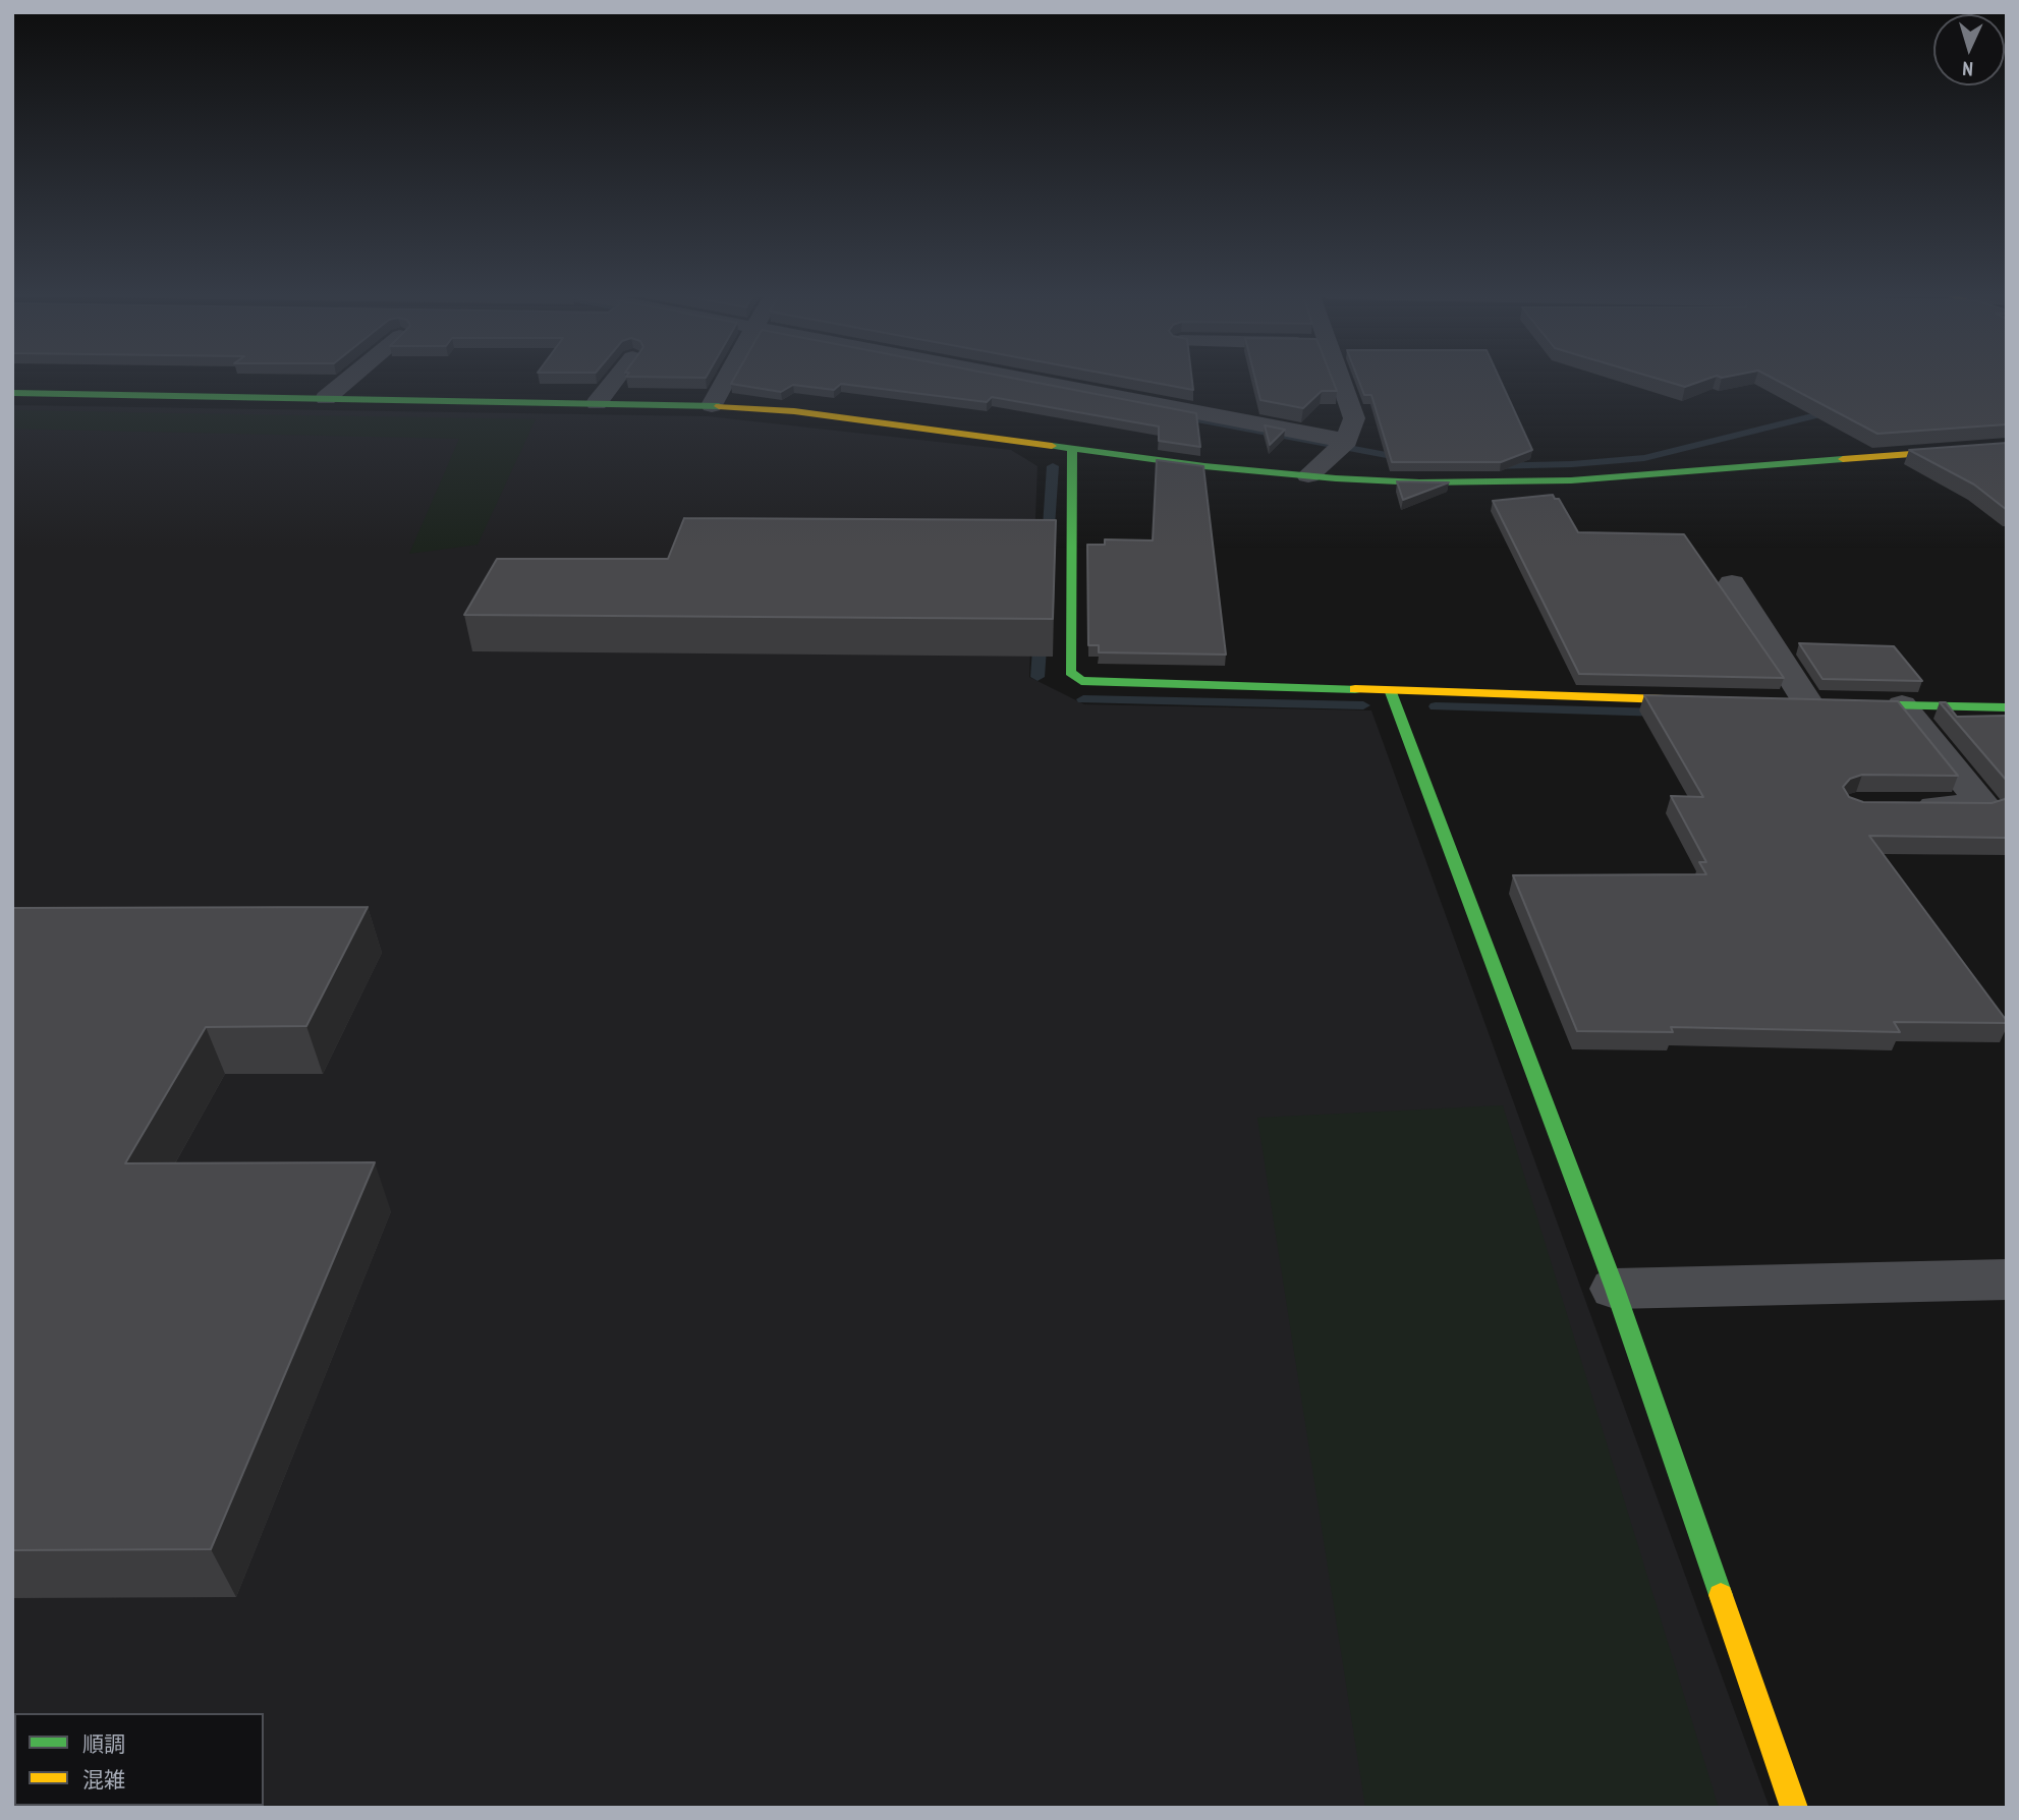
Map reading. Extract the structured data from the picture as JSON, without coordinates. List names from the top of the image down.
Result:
{
  "legend": ["順調", "混雑"],
  "north": "bottom"
}
